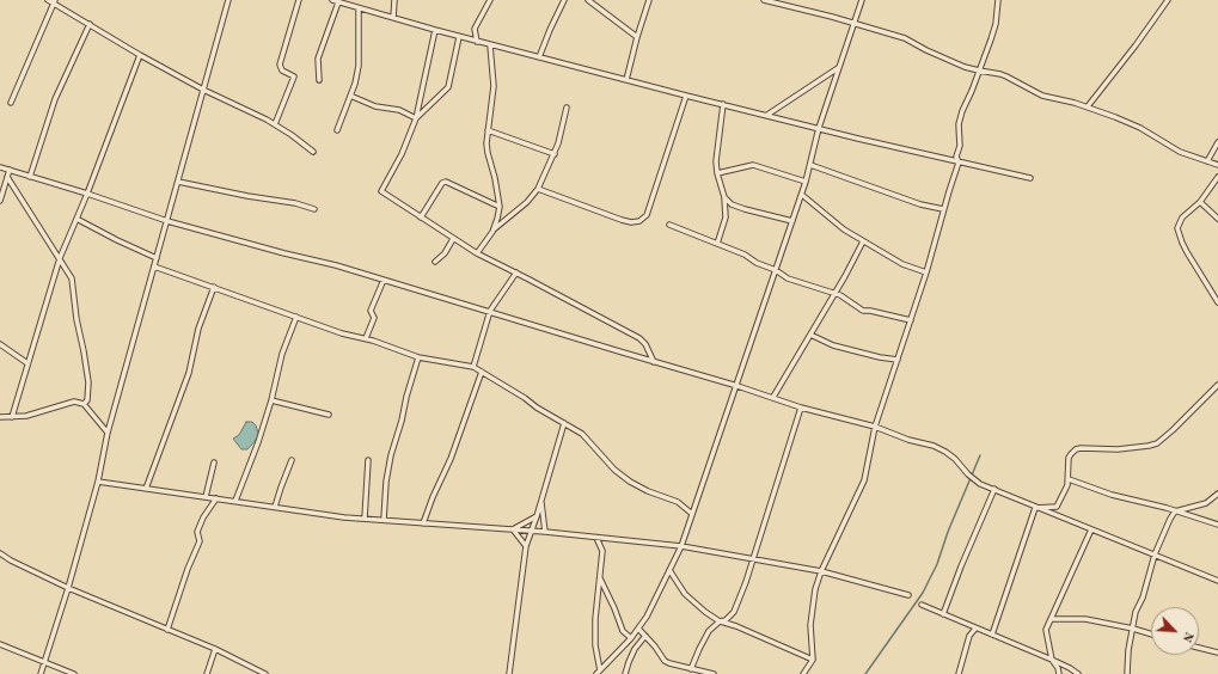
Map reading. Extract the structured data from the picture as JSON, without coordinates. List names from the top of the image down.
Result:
{
  "north": "bottom right"
}
